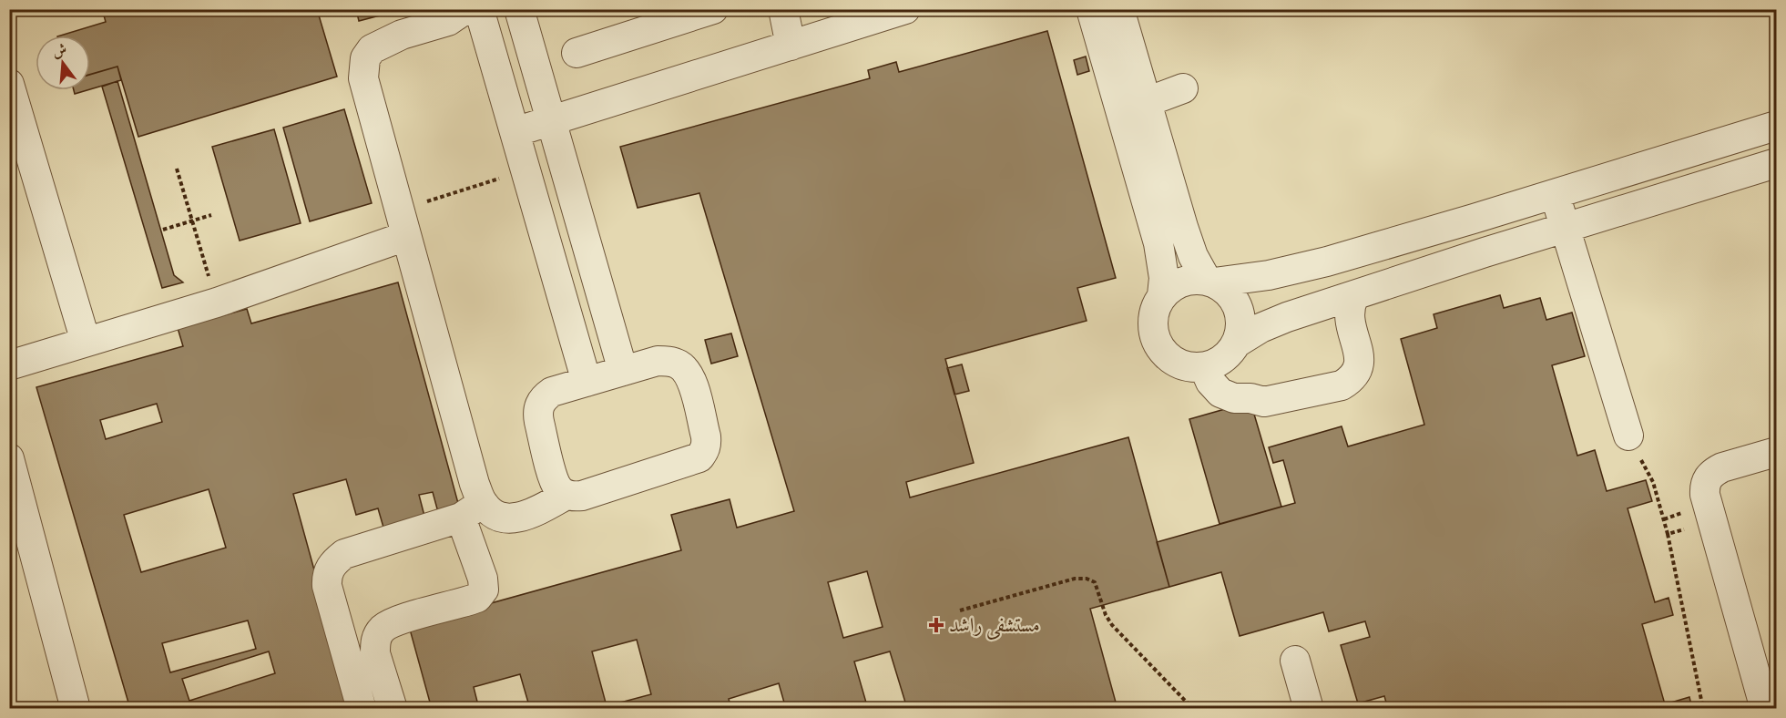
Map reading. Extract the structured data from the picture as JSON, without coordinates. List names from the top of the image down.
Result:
{
  "places": {
    "health": ["مستشفى راشد"]
  },
  "north": "top"
}
